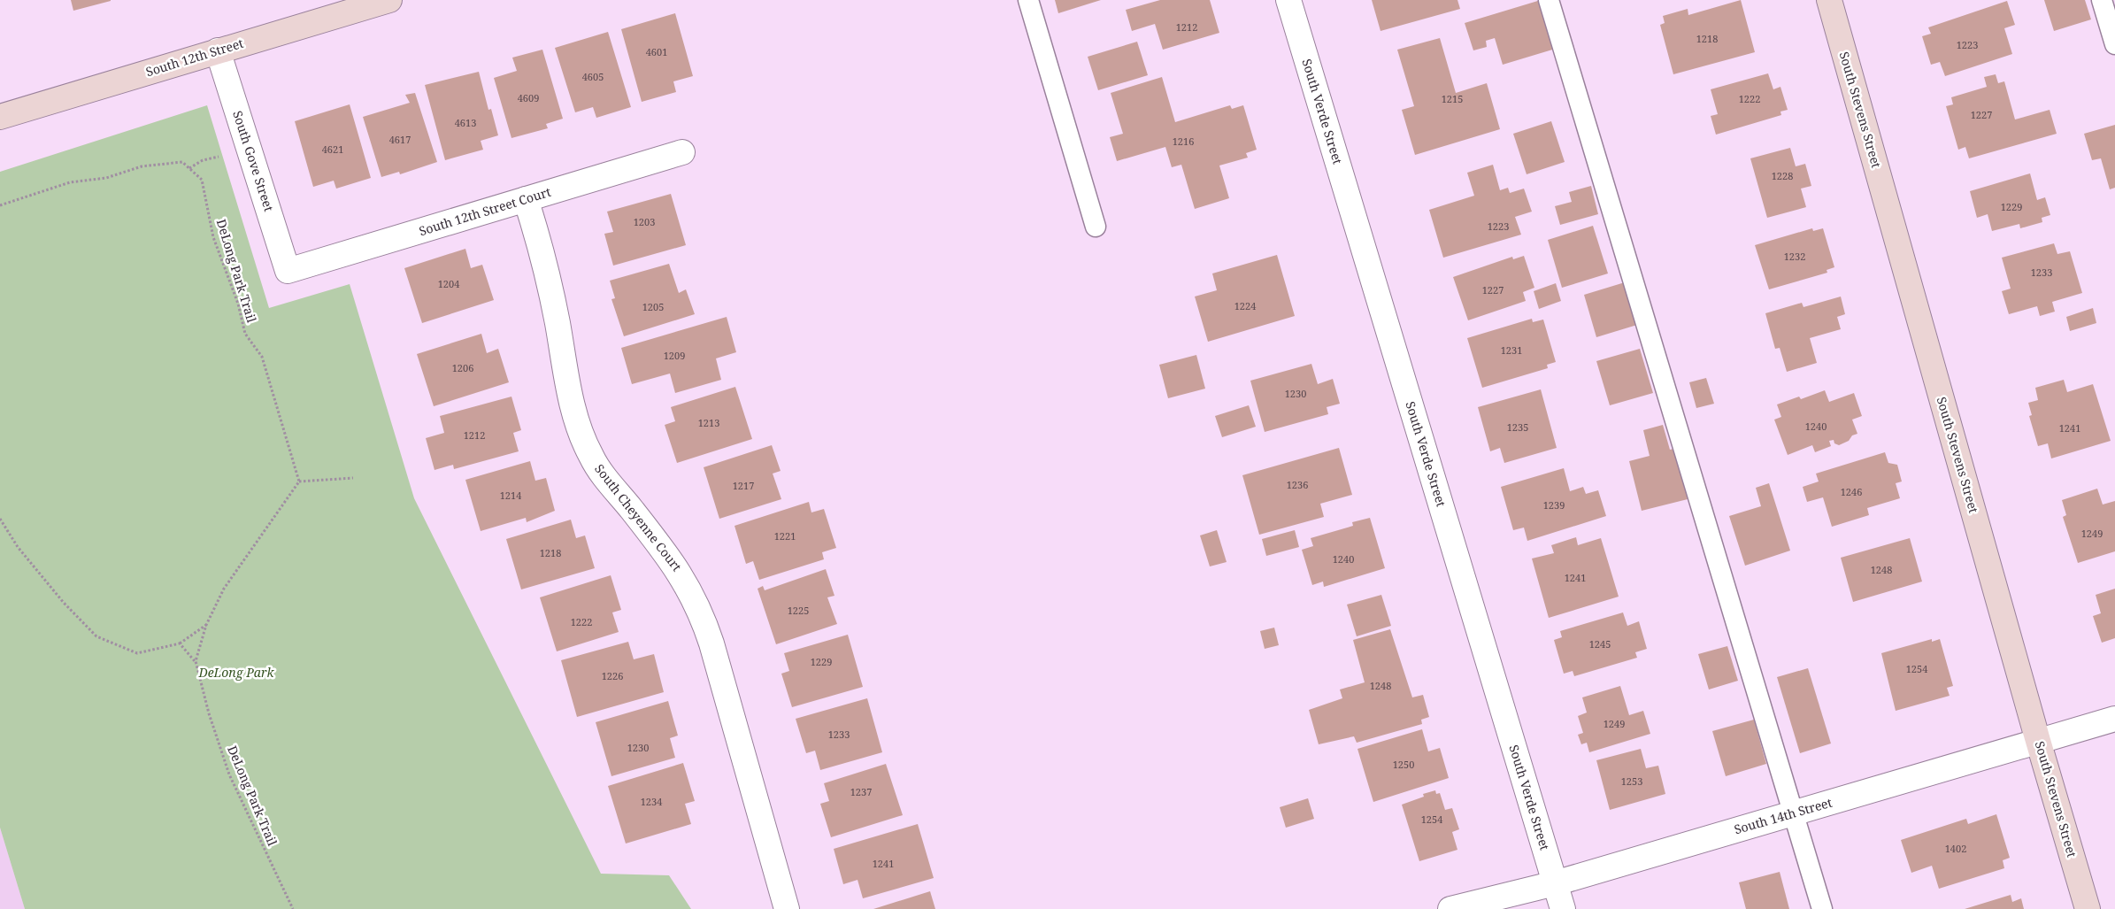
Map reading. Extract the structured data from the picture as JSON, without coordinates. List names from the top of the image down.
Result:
{
  "streets": {
    "main road": ["South 12th Street", "South Stevens Street"],
    "street": [
      "South Verde Street",
      "South Gove Street",
      "South 12th Street Court",
      "South Cheyenne Court",
      "South 14th Street"
    ],
    "path": ["DeLong Park Trail"]
  },
  "crossings": [
    ["South 12th Street", "South Gove Street"],
    ["South Stevens Street", "South 14th Street"],
    ["South Verde Street", "South 14th Street"],
    ["South Gove Street", "South 12th Street Court"],
    ["South 12th Street Court", "South Cheyenne Court"]
  ],
  "parks": ["DeLong Park"],
  "house_numbers": [
    "1212",
    "1218",
    "1223",
    "4601",
    "4605",
    "4609",
    "1215",
    "1222",
    "1227",
    "4613",
    "4617",
    "1216",
    "4621",
    "1228",
    "1229",
    "1203",
    "1223",
    "1232",
    "1233",
    "1204",
    "1227",
    "1224",
    "1205",
    "1231",
    "1209",
    "1206",
    "1230",
    "1213",
    "1240",
    "1235",
    "1241",
    "1212",
    "1236",
    "1217",
    "1246",
    "1214",
    "1239",
    "1249",
    "1221",
    "1218",
    "1240",
    "1248",
    "1241",
    "1225",
    "1222",
    "1245",
    "1229",
    "1254",
    "1226",
    "1248",
    "1249",
    "1233",
    "1230",
    "1250",
    "1253",
    "1237",
    "1234",
    "1254",
    "1402",
    "1241"
  ]
}
